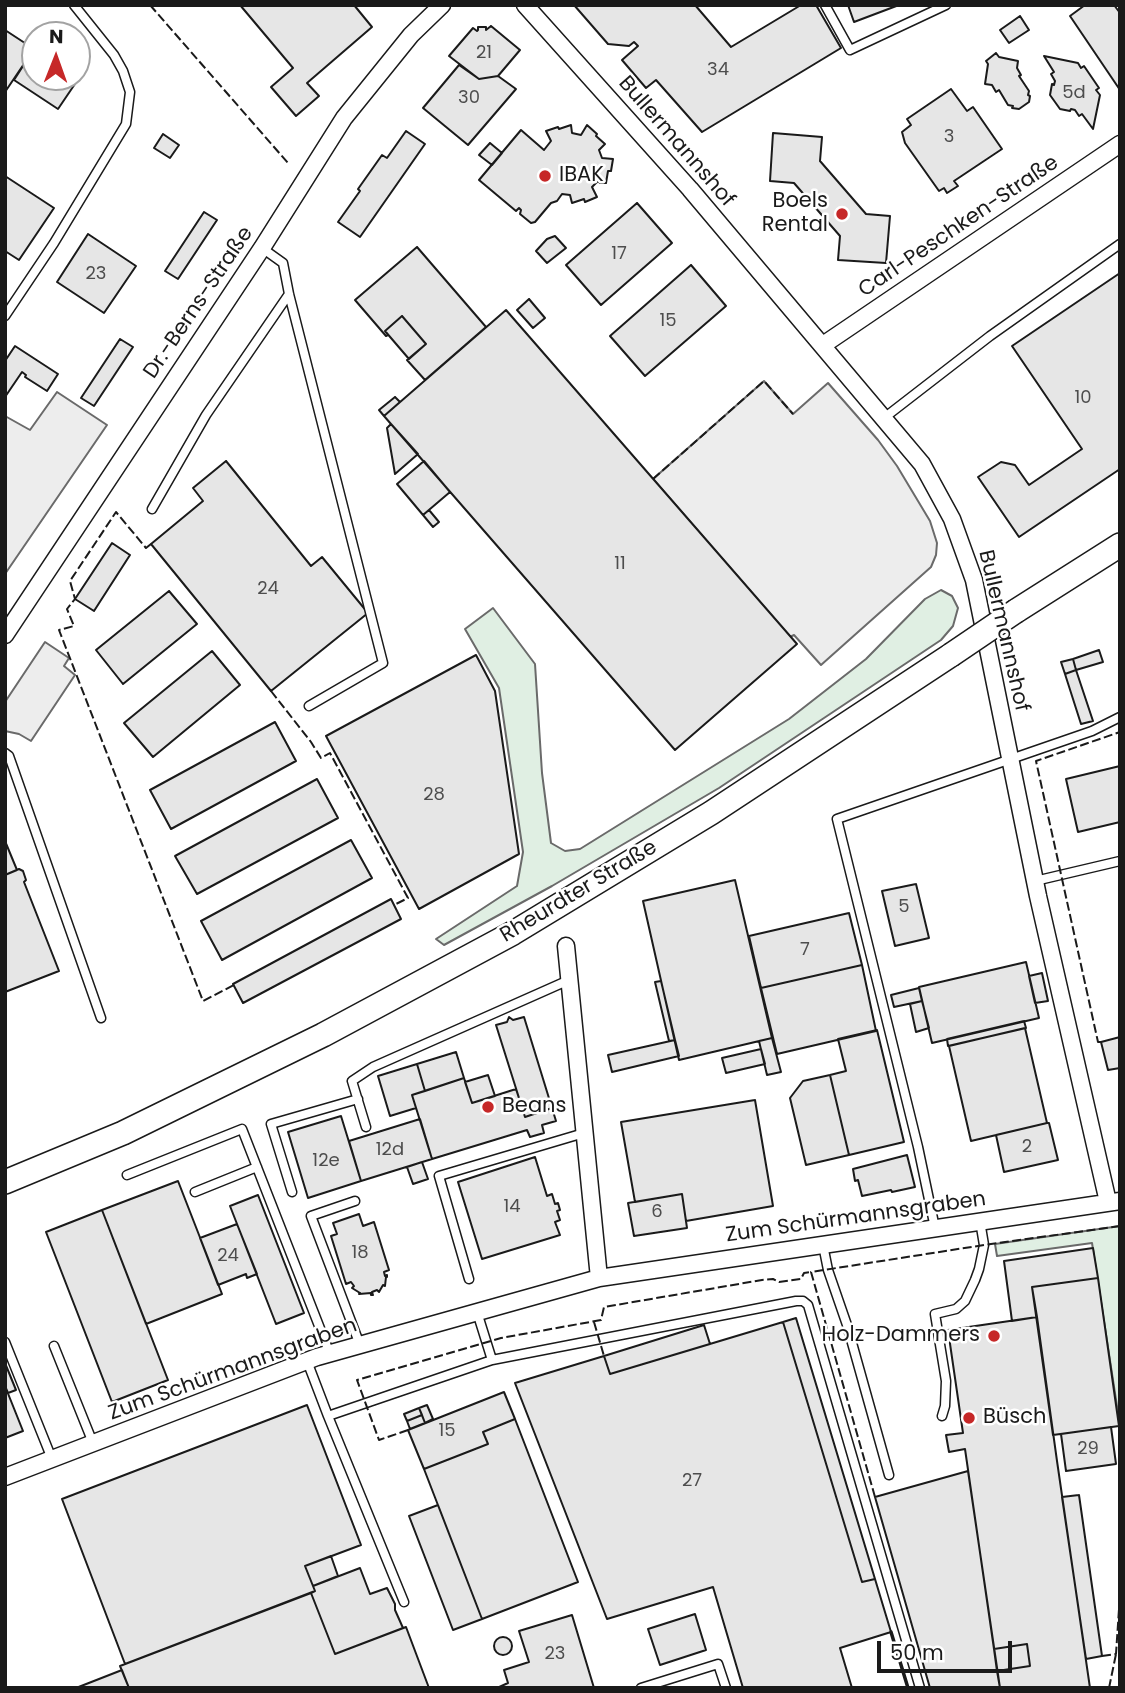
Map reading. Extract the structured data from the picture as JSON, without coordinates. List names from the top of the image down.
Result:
{
  "streets": {
    "main road": ["Rheurdter Straße"],
    "street": [
      "Bullermannshof",
      "Carl-Peschken-Straße",
      "Dr.-Berns-Straße",
      "Zum Schürmannsgraben"
    ]
  },
  "crossings": [
    ["Bullermannshof", "Carl-Peschken-Straße"],
    ["Bullermannshof", "Zum Schürmannsgraben"]
  ],
  "places": [
    "IBAK",
    "Boels Rental",
    "Beans",
    "Holz-Dammers",
    "Büsch"
  ],
  "house_numbers": [
    "21",
    "34",
    "5d",
    "30",
    "3",
    "17",
    "23",
    "15",
    "10",
    "11",
    "24",
    "28",
    "5",
    "7",
    "2",
    "12d",
    "12e",
    "14",
    "6",
    "18",
    "24",
    "15",
    "29",
    "27",
    "23"
  ],
  "scale_bar": "50 m",
  "north": "top"
}
